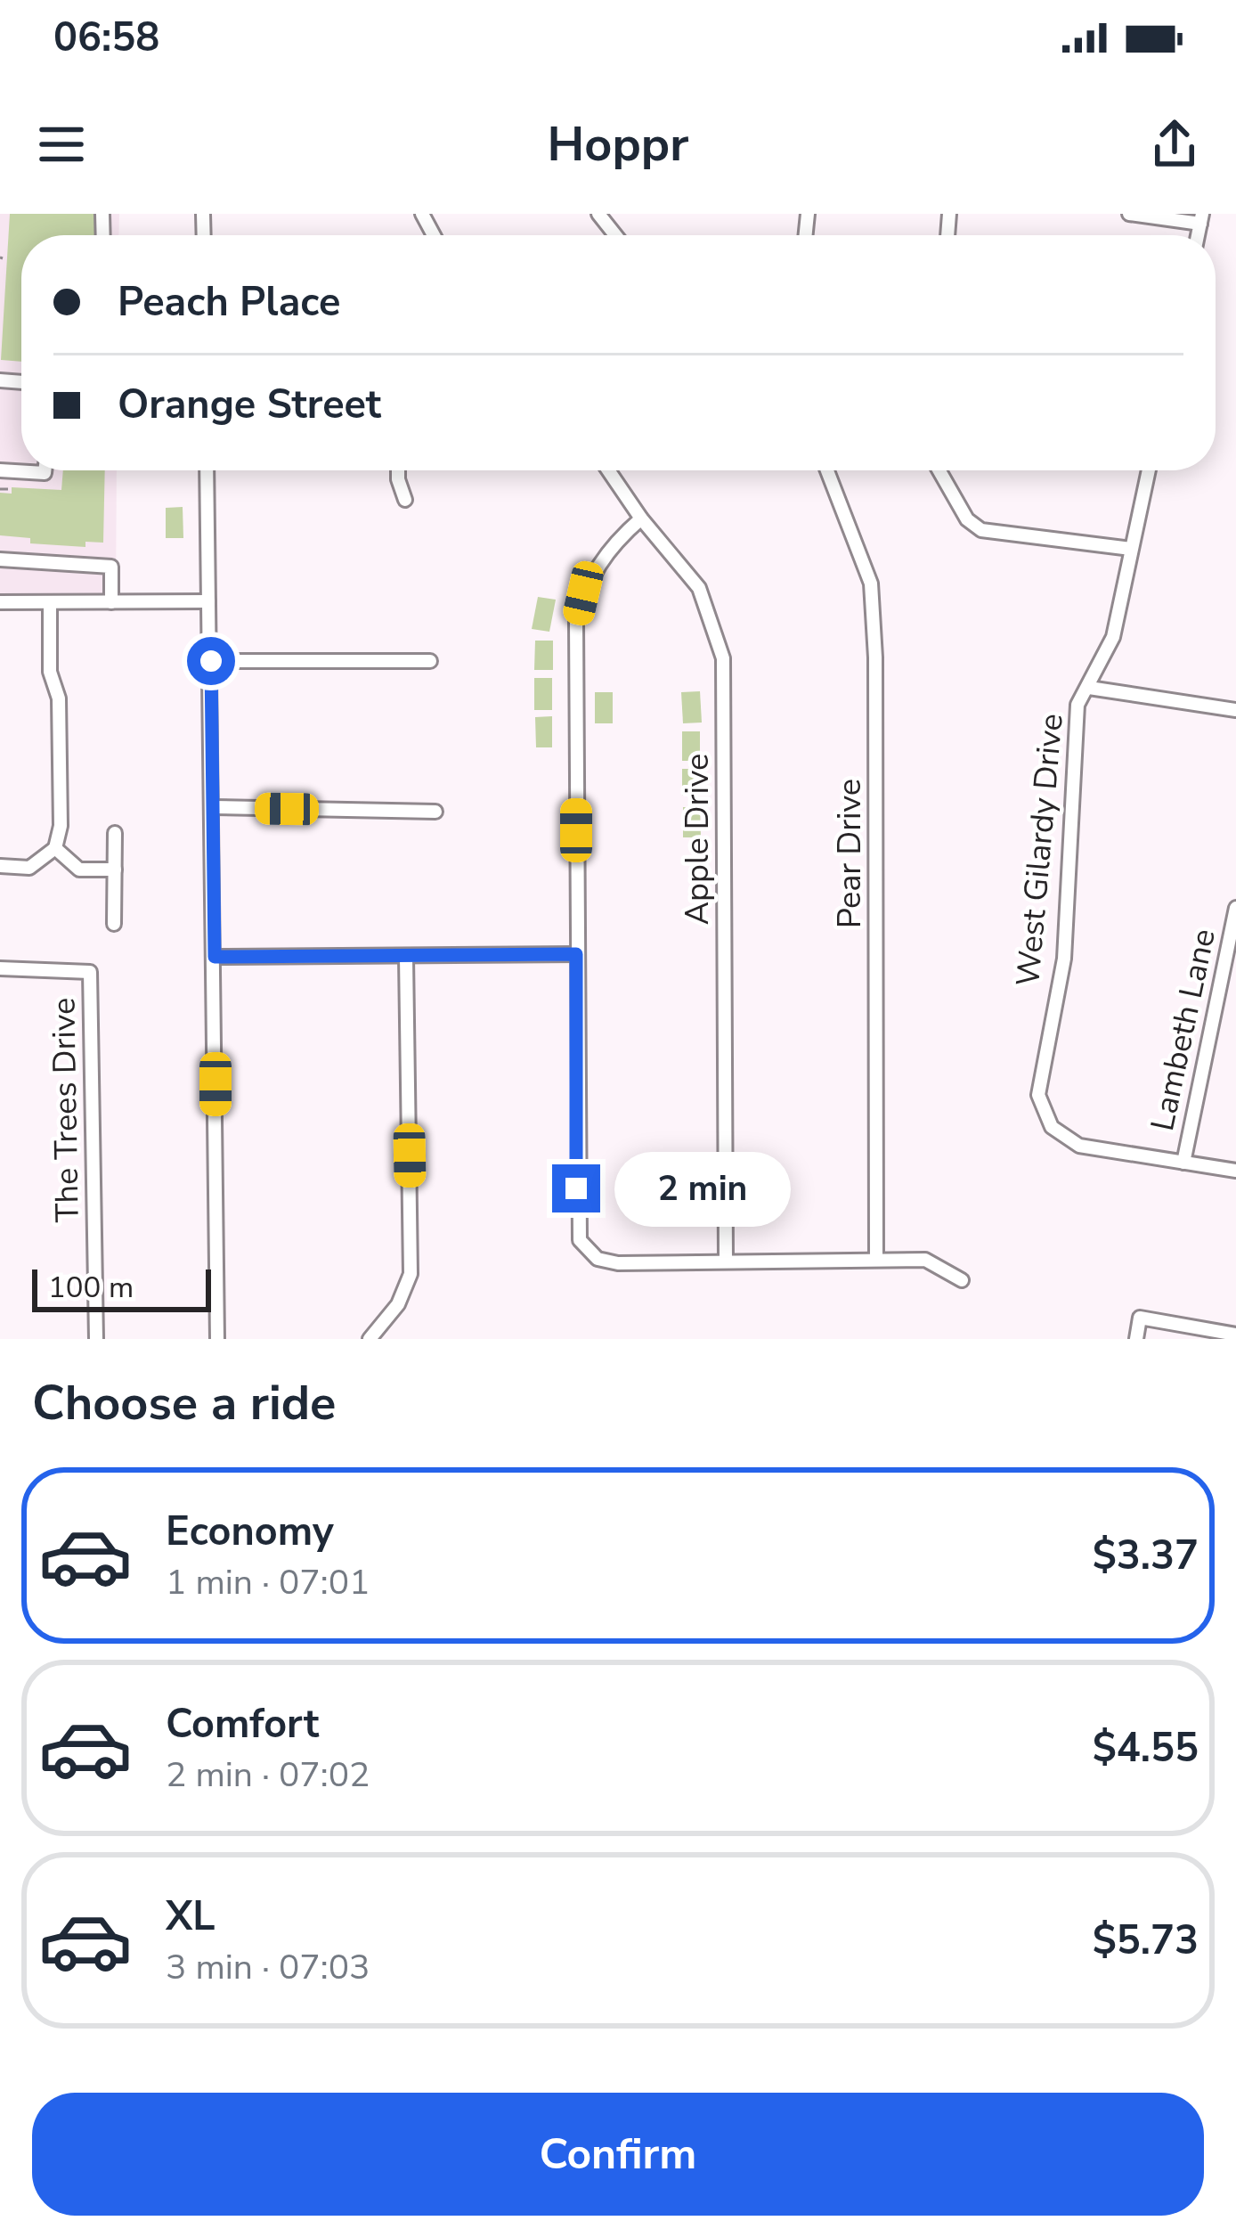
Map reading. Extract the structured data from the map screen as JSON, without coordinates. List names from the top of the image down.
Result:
{
  "streets": {
    "street": [
      "Apple Drive",
      "West Gilardy Drive",
      "Pear Drive",
      "Lambeth Lane",
      "The Trees Drive"
    ]
  },
  "crossings": [
    ["West Gilardy Drive", "Lambeth Lane"]
  ],
  "scale_bar": "100 m",
  "page": {
    "status": "06:58",
    "header": "Hoppr",
    "banner": ["Peach Place", "Orange Street"],
    "bubble": "2 min",
    "scale": "100 m",
    "heading": "Choose a ride",
    "list": [
      {
        "name": "Economy",
        "note": "1 min · 07:01",
        "value": "$3.37"
      },
      {
        "name": "Comfort",
        "note": "2 min · 07:02",
        "value": "$4.55"
      },
      {
        "name": "XL",
        "note": "3 min · 07:03",
        "value": "$5.73"
      }
    ],
    "buttons": "Confirm"
  }
}
